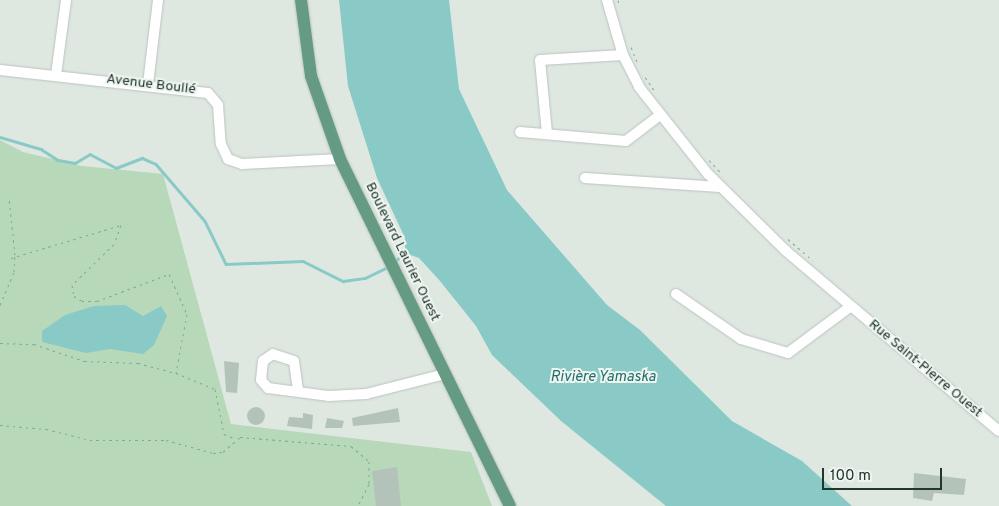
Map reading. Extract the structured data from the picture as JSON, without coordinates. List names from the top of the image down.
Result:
{
  "streets": {
    "main road": ["Boulevard Laurier Ouest"],
    "street": ["Avenue Boullé", "Rue Saint-Pierre Ouest"]
  },
  "crossings": [
    ["Avenue Boullé", "Boulevard Laurier Ouest"]
  ],
  "water": ["Rivière Yamaska"],
  "scale_bar": "100 m"
}
